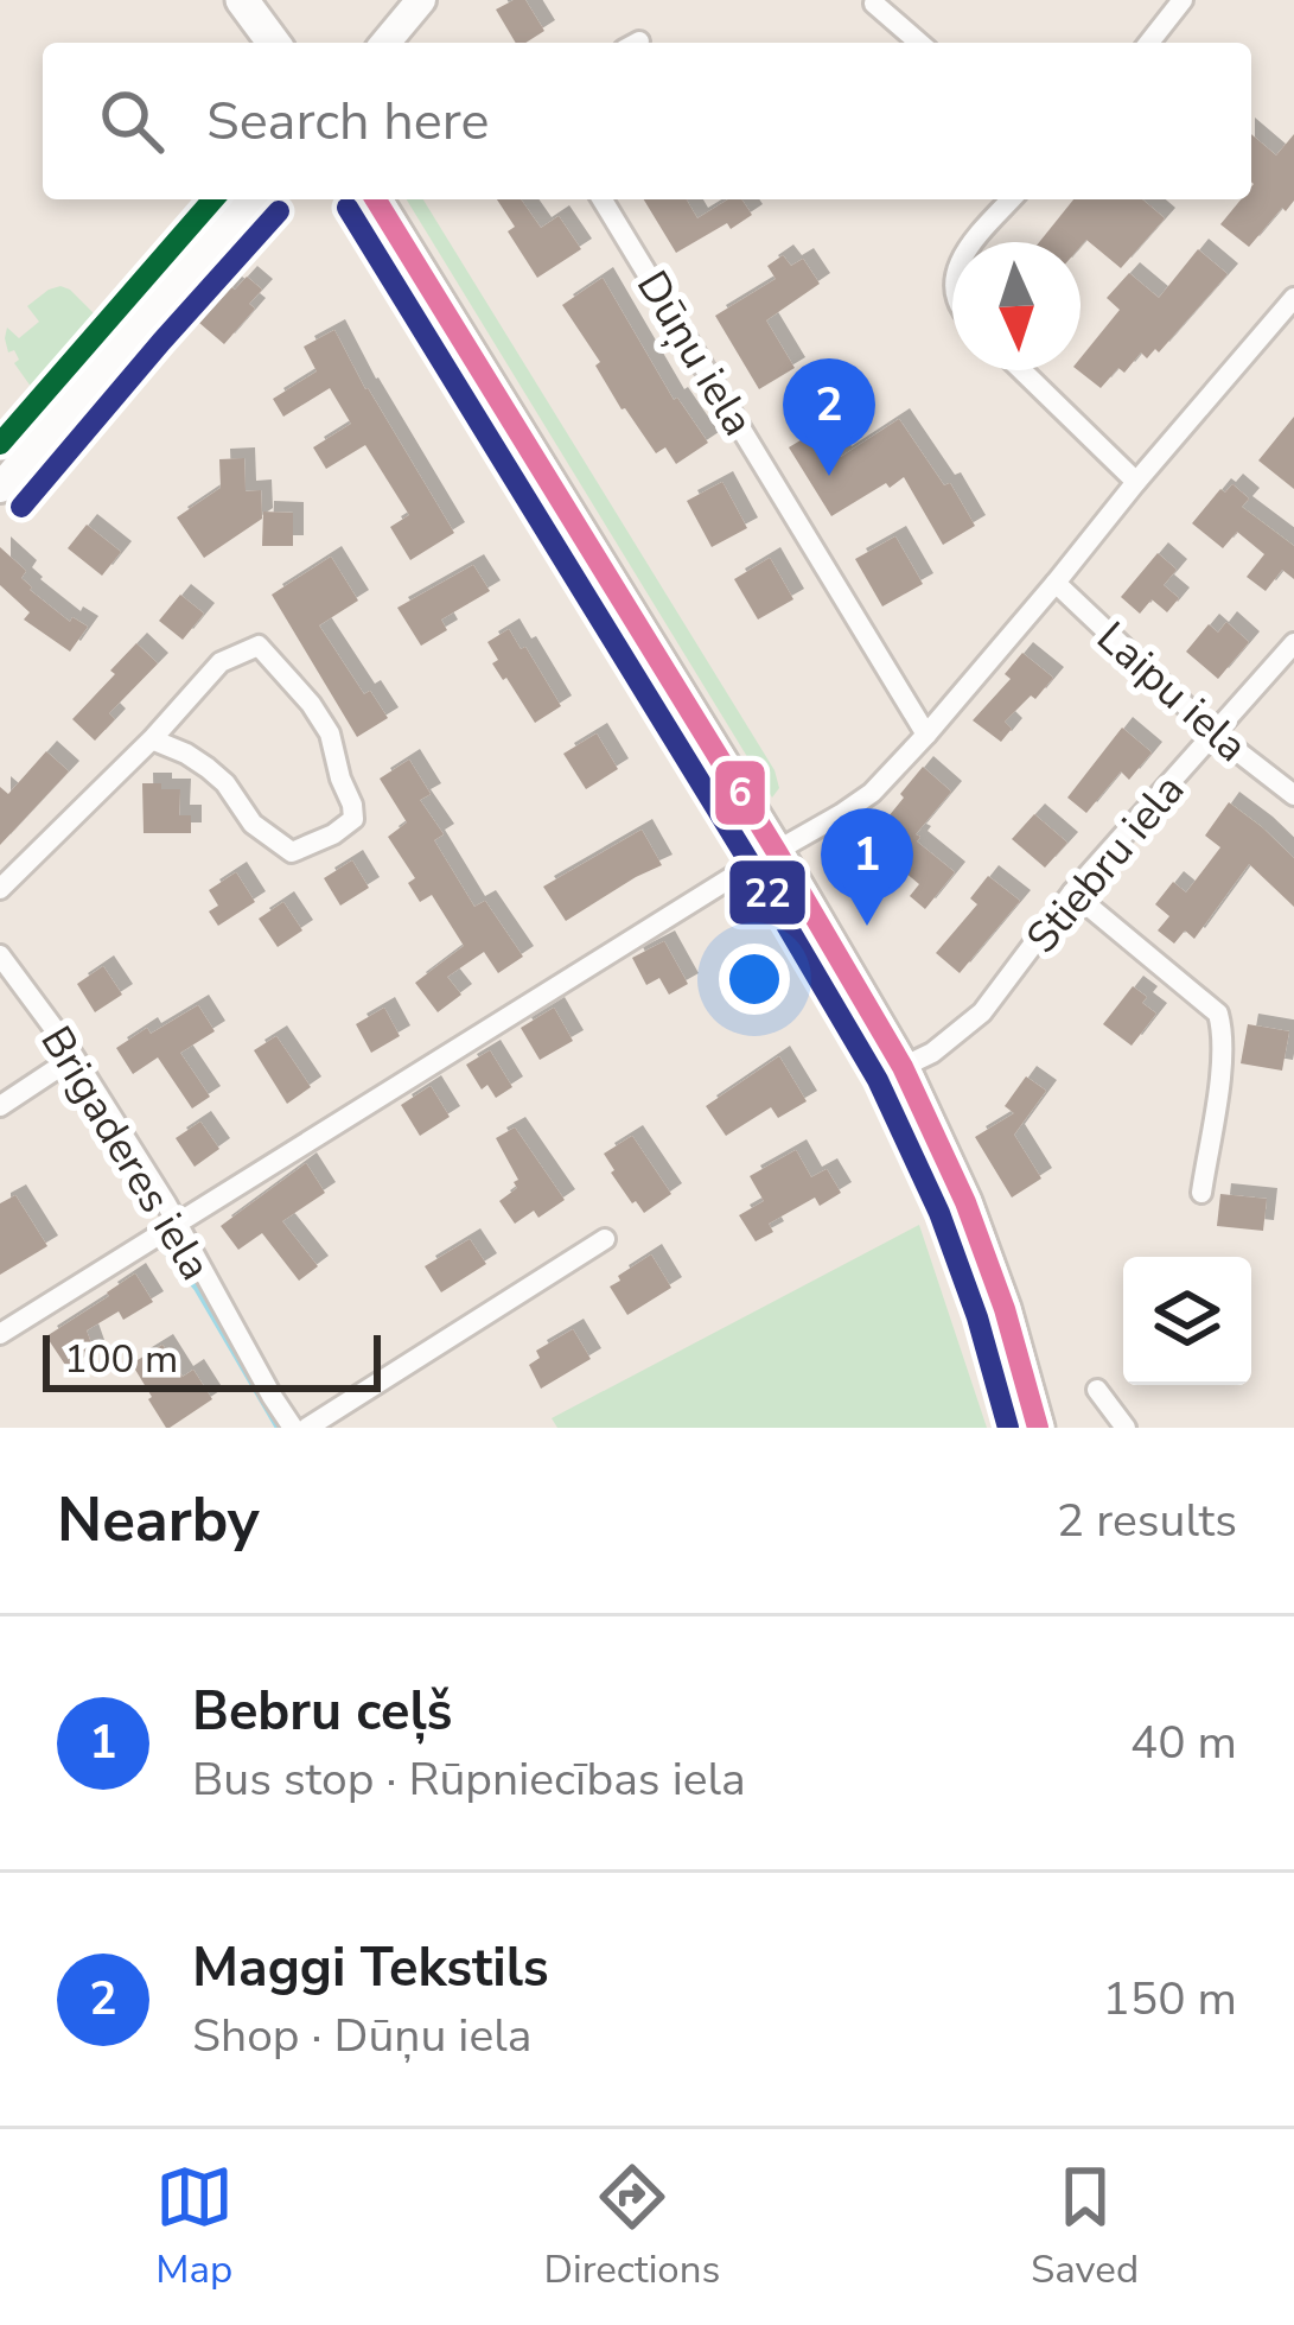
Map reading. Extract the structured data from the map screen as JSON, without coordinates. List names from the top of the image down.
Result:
{
  "streets": {
    "street": [
      "Dūņu iela",
      "Laipu iela",
      "Stiebru iela",
      "Brigaderes iela"
    ]
  },
  "crossings": [
    ["Laipu iela", "Stiebru iela"]
  ],
  "lines": ["transit line 6", "transit line 22"],
  "scale_bar": "100 m",
  "north": "bottom",
  "page": {
    "search": "Search here",
    "pins": ["2", "1"],
    "scale": "100 m",
    "heading": ["Nearby", "2 results"],
    "list": [
      {
        "mark": "1",
        "name": "Bebru ceļš",
        "note": "Bus stop · Rūpniecības iela",
        "value": "40 m"
      },
      {
        "mark": "2",
        "name": "Maggi Tekstils",
        "note": "Shop · Dūņu iela",
        "value": "150 m"
      }
    ],
    "nav": ["Map", "Directions", "Saved"]
  }
}
